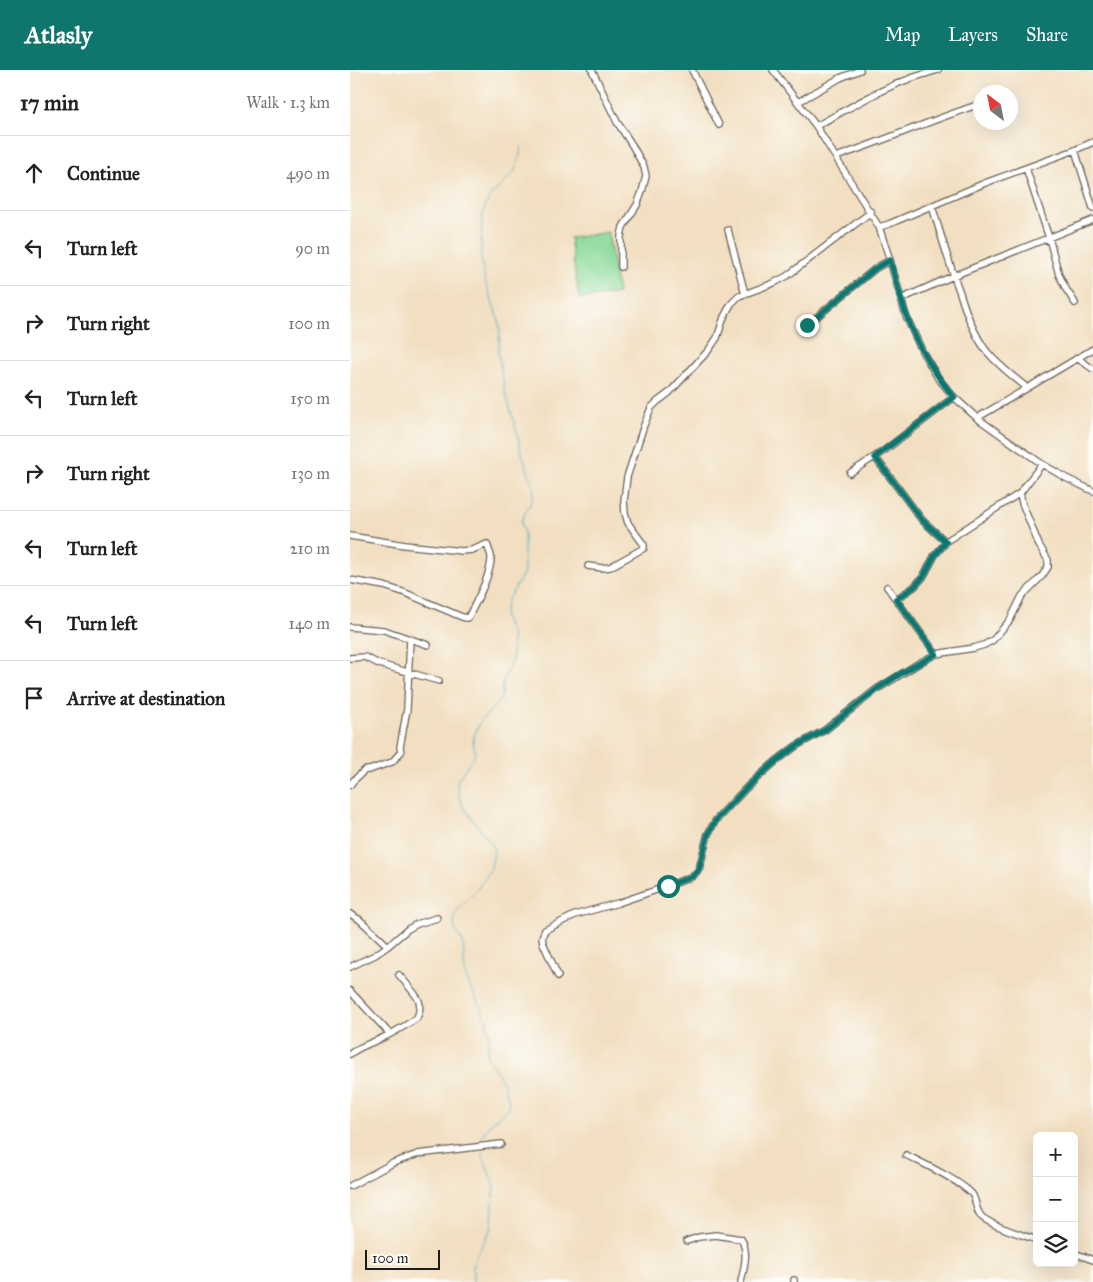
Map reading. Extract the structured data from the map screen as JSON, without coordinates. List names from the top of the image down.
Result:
{
  "scale_bar": "100 m",
  "north": "top left",
  "page": {
    "header": "Atlasly",
    "nav": ["Map", "Layers", "Share"],
    "heading": ["17 min", "Walk · 1.3 km"],
    "list": [
      ["Continue", "490 m"],
      ["Turn left", "90 m"],
      ["Turn right", "100 m"],
      ["Turn left", "150 m"],
      ["Turn right", "130 m"],
      ["Turn left", "210 m"],
      ["Turn left", "140 m"],
      "Arrive at destination"
    ],
    "map_buttons": ["+", "−"],
    "scale": "100 m"
  }
}
